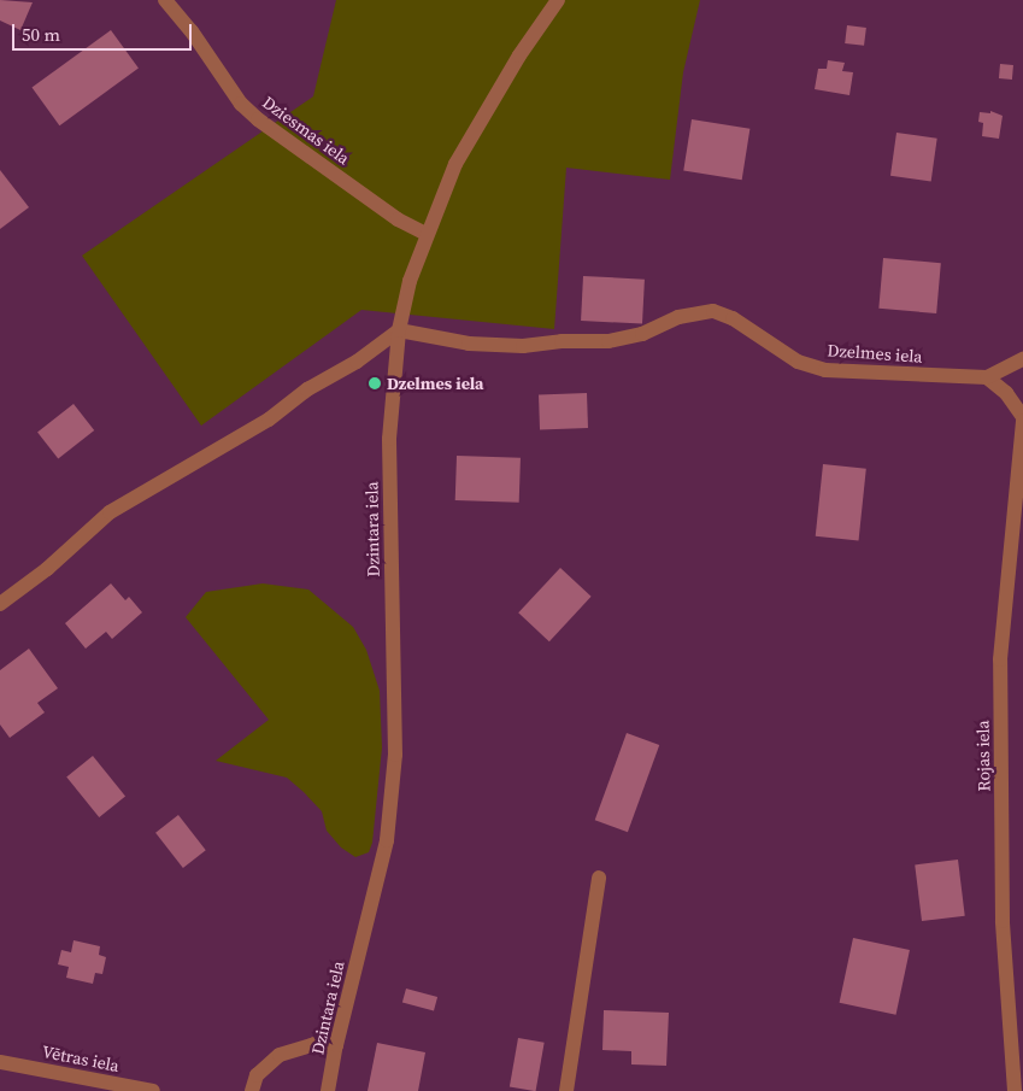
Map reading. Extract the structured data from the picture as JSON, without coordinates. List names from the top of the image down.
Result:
{
  "streets": {
    "street": [
      "Dziesmas iela",
      "Dzelmes iela",
      "Dzintara iela",
      "Rojas iela",
      "Vētras iela"
    ]
  },
  "crossings": [
    ["Dziesmas iela", "Dzintara iela"],
    ["Dzelmes iela", "Dzintara iela"]
  ],
  "places": ["Dzelmes iela"],
  "scale_bar": "50 m"
}
